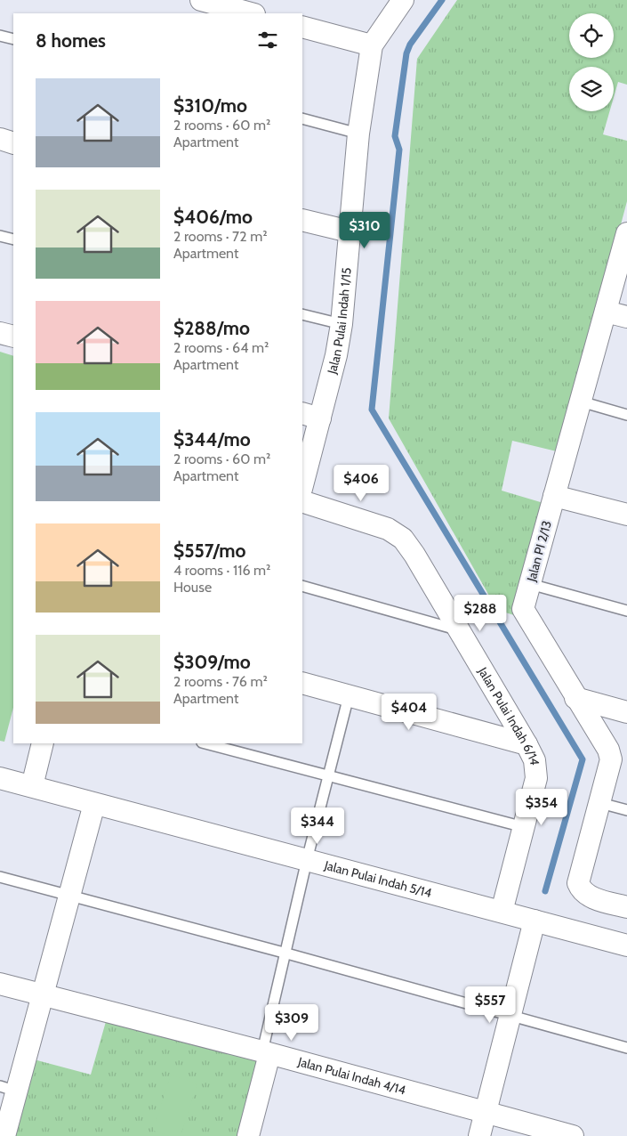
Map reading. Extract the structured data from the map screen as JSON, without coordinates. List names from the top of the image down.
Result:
{
  "streets": {
    "street": [
      "Jalan Pulai Indah 1/15",
      "Jalan PI 2/13",
      "Jalan Pulai Indah 6/14",
      "Jalan Pulai Indah 5/14",
      "Jalan Pulai Indah 4/14"
    ]
  },
  "crossings": [
    ["Jalan Pulai Indah 6/14", "Jalan Pulai Indah 5/14"]
  ],
  "page": {
    "heading": "8 homes",
    "list": [
      {
        "name": "$310/mo",
        "note": "2 rooms · 60 m² · Apartment"
      },
      {
        "name": "$406/mo",
        "note": "2 rooms · 72 m² · Apartment"
      },
      {
        "name": "$288/mo",
        "note": "2 rooms · 64 m² · Apartment"
      },
      {
        "name": "$344/mo",
        "note": "2 rooms · 60 m² · Apartment"
      },
      {
        "name": "$557/mo",
        "note": "4 rooms · 116 m² · House"
      },
      {
        "name": "$309/mo",
        "note": "2 rooms · 76 m² · Apartment"
      }
    ],
    "price": [
      "$310",
      "$406",
      "$288",
      "$404",
      "$354",
      "$344",
      "$557",
      "$309"
    ]
  }
}
